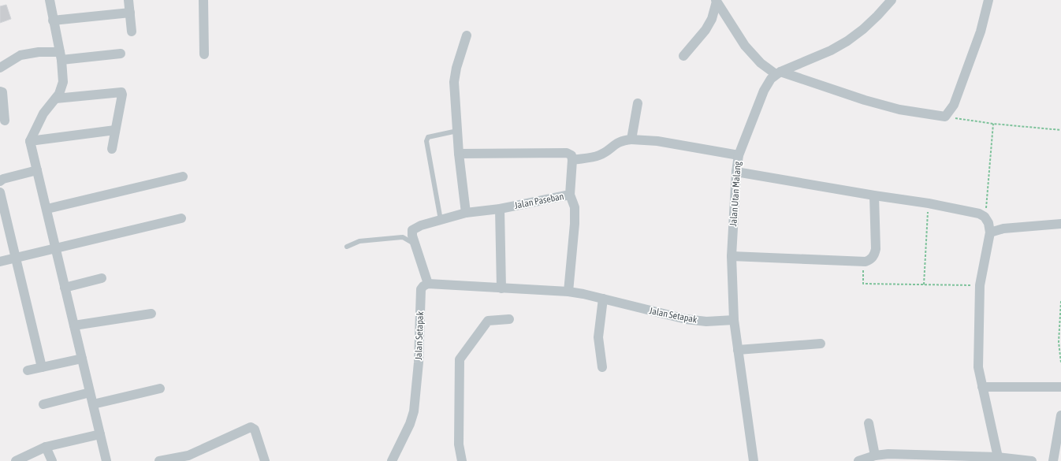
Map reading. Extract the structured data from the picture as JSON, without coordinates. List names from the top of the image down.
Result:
{
  "streets": {
    "street": ["Jalan Utan Malang", "Jalan Paseban", "Jalan Setapak"]
  },
  "crossings": [
    ["Jalan Utan Malang", "Jalan Setapak"],
    ["Jalan Paseban", "Jalan Setapak"]
  ]
}
